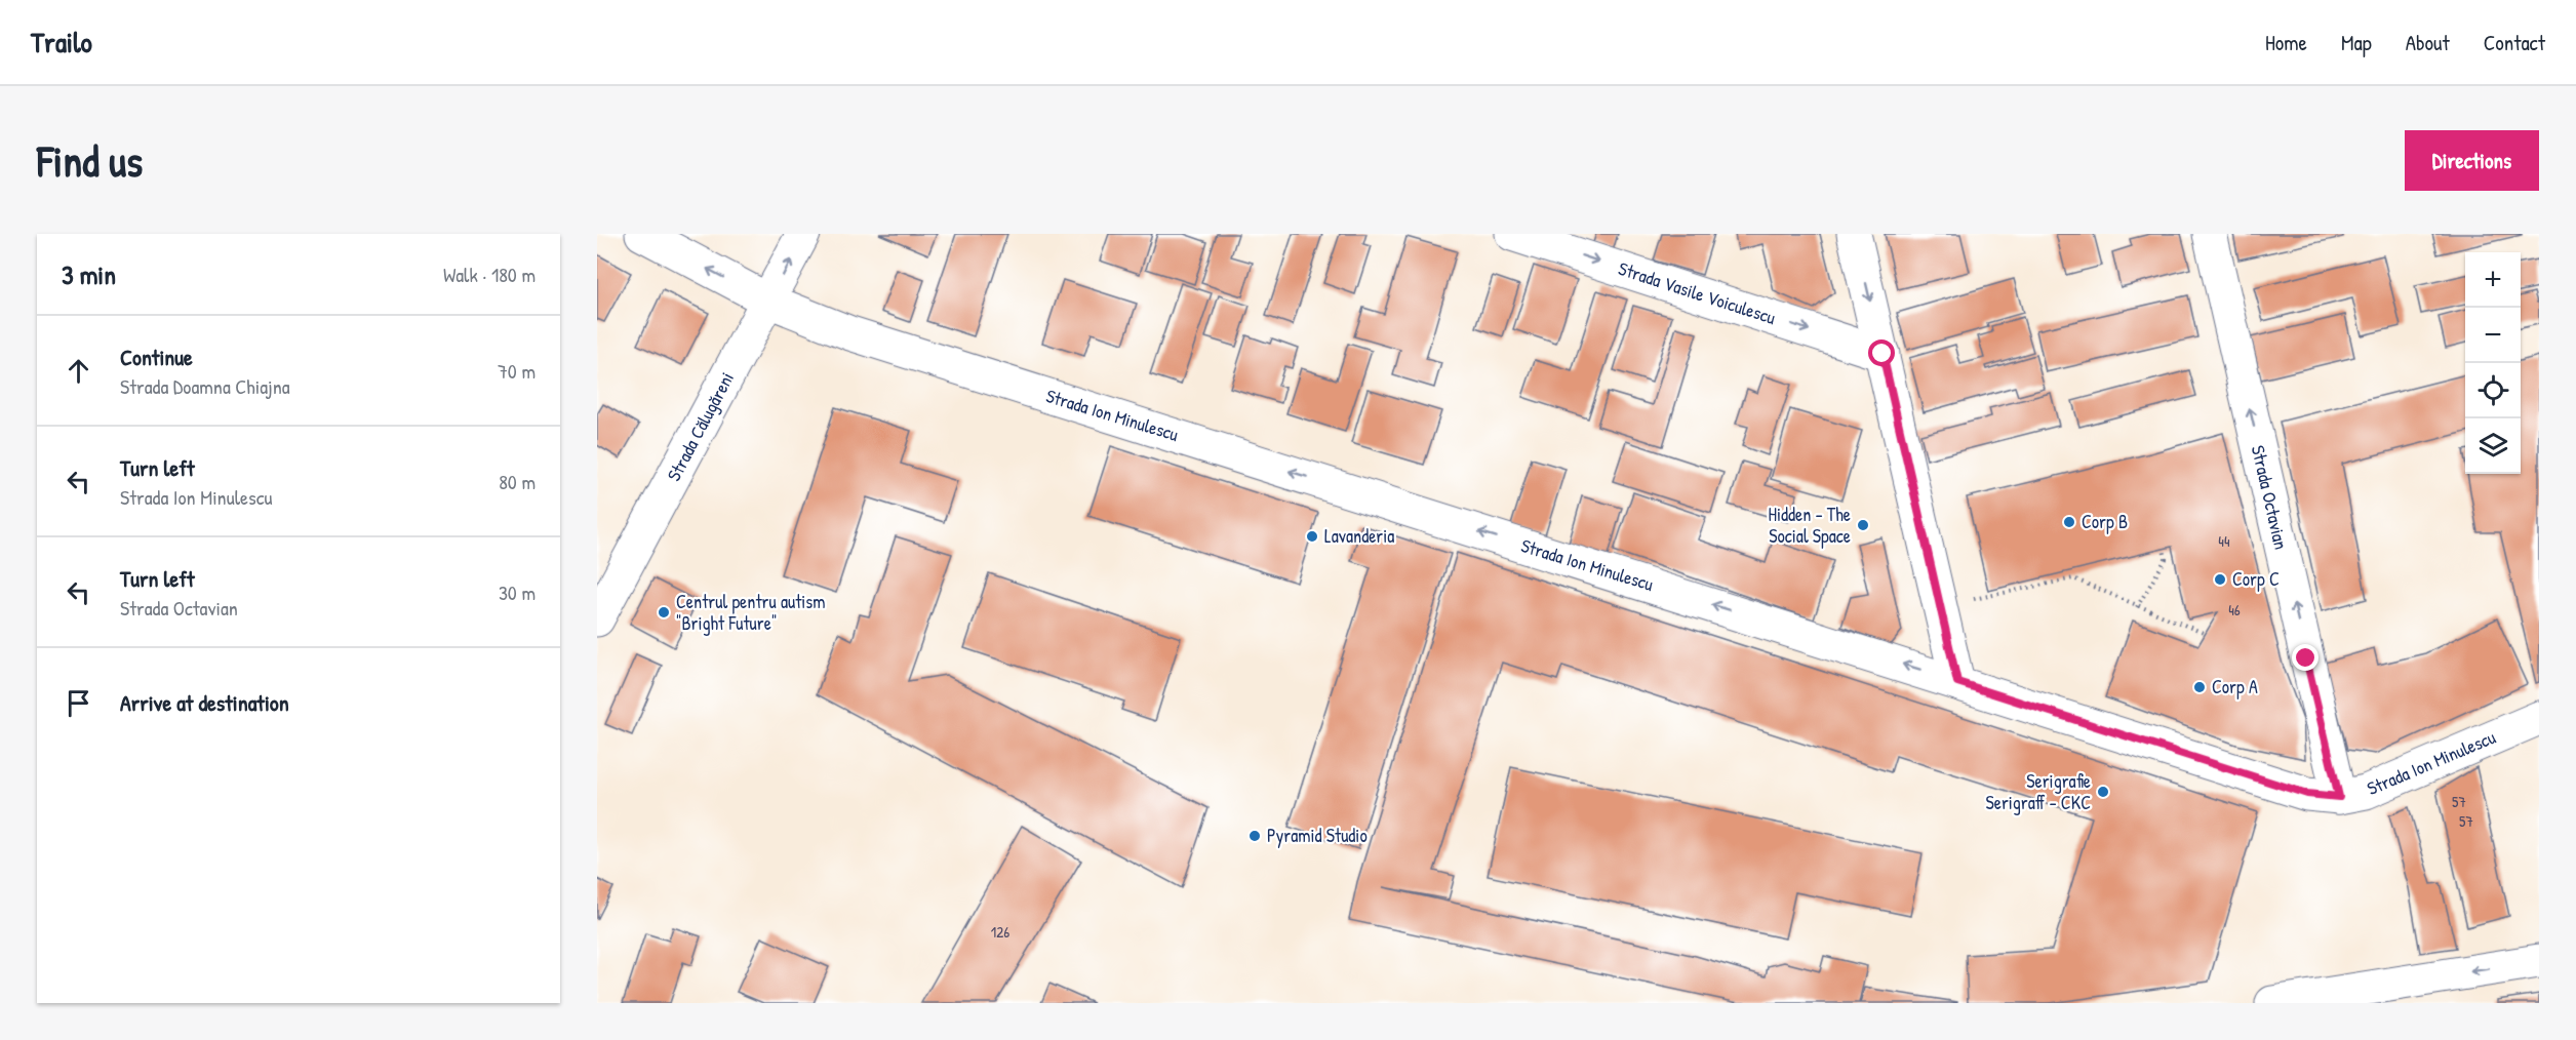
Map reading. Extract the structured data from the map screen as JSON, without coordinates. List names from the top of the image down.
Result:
{
  "streets": {
    "street": [
      "Strada Vasile Voiculescu",
      "Strada Ion Minulescu",
      "Strada Călugăreni",
      "Strada Octavian"
    ]
  },
  "crossings": [
    ["Strada Ion Minulescu", "Strada Călugăreni"],
    ["Strada Ion Minulescu", "Strada Octavian"]
  ],
  "one_way": ["Strada Vasile Voiculescu", "Strada Ion Minulescu", "Strada Octavian"],
  "places": [
    "Corp B",
    "Hidden - The Social Space",
    "Lavanderia",
    "Corp C",
    "Centrul pentru autism \"Bright Future\"",
    "Corp A",
    "Serigrafie Serigraff - CKC",
    "Pyramid Studio"
  ],
  "house_numbers": [
    "44",
    "46",
    "57",
    "57",
    "126"
  ],
  "page": {
    "header": "Trailo",
    "nav": [
      "Home",
      "Map",
      "About",
      "Contact"
    ],
    "buttons": "Directions",
    "title": "Find us",
    "heading": ["3 min", "Walk · 180 m"],
    "map_buttons": ["+", "−"],
    "list": [
      ["Continue", "Strada Doamna Chiajna", "70 m"],
      ["Turn left", "Strada Ion Minulescu", "80 m"],
      ["Turn left", "Strada Octavian", "30 m"],
      "Arrive at destination"
    ]
  }
}
